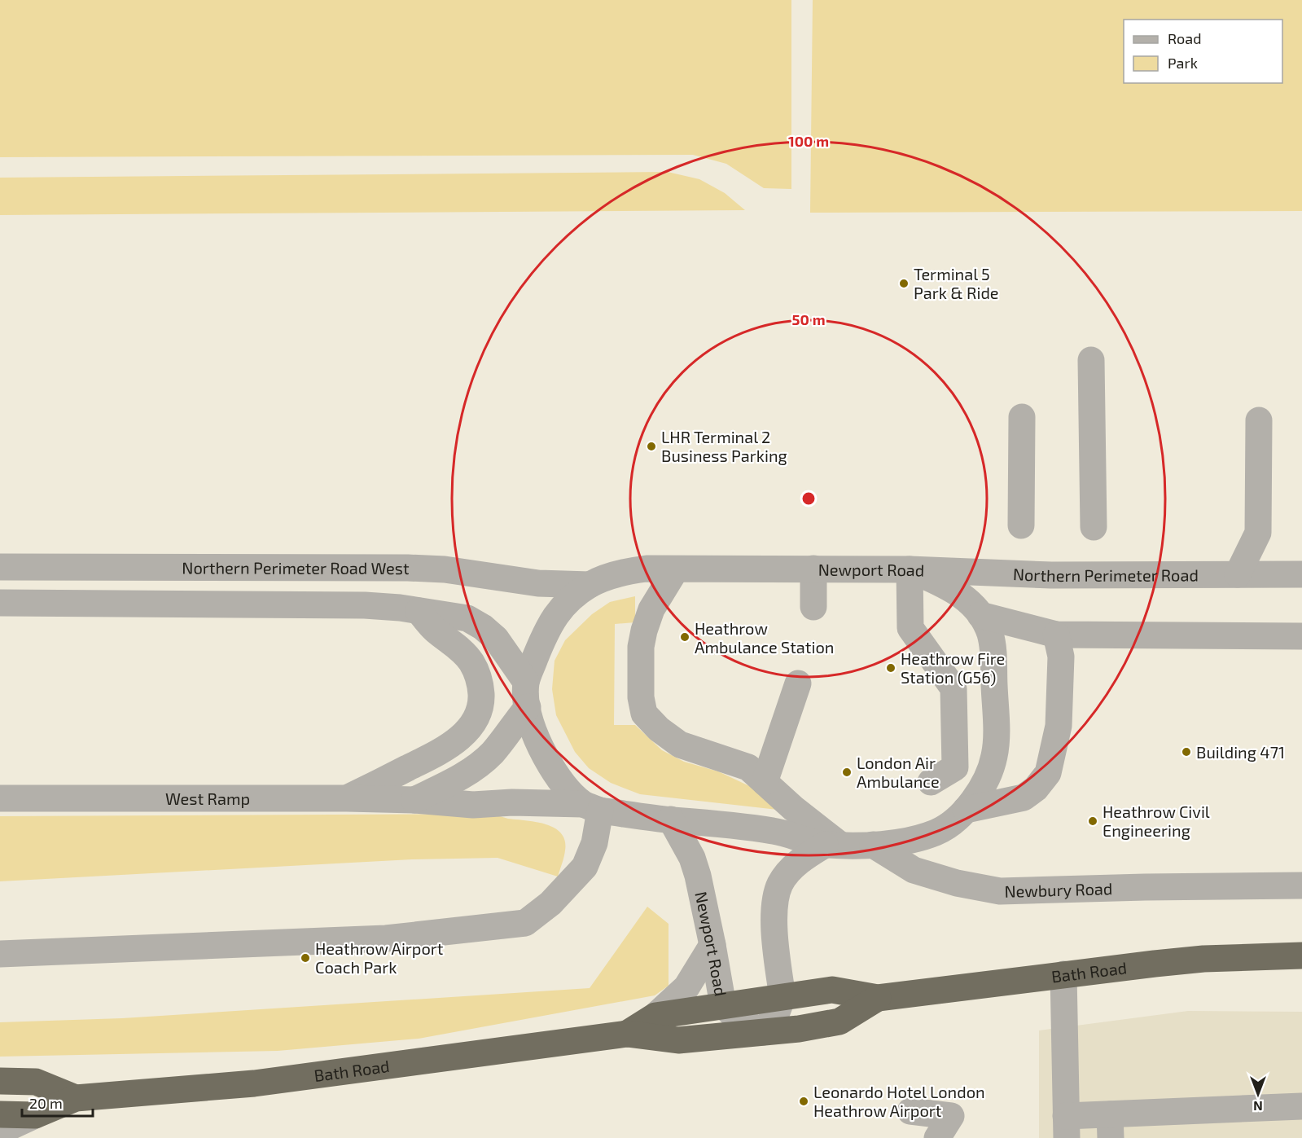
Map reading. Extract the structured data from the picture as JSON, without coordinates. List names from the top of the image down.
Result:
{
  "streets": {
    "highway": ["Bath Road"],
    "street": [
      "Northern Perimeter Road West",
      "Newport Road",
      "Northern Perimeter Road",
      "West Ramp",
      "Newbury Road"
    ]
  },
  "crossings": [
    ["Northern Perimeter Road West", "Newport Road"],
    ["Northern Perimeter Road West", "West Ramp"],
    ["Newport Road", "Northern Perimeter Road"],
    ["Newport Road", "West Ramp"],
    ["Newport Road", "Newbury Road"],
    ["Newport Road", "Bath Road"]
  ],
  "places": [
    "Terminal 5 Park & Ride",
    "LHR Terminal 2 Business Parking",
    "Heathrow Ambulance Station",
    "Heathrow Fire Station (G56)",
    "Building 471",
    "London Air Ambulance",
    "Heathrow Civil Engineering",
    "Heathrow Airport Coach Park",
    "Leonardo Hotel London Heathrow Airport"
  ],
  "legend": ["Road", "Park"],
  "scale_bar": "20 m",
  "north": "bottom",
  "rings": ["100 m", "50 m"]
}
